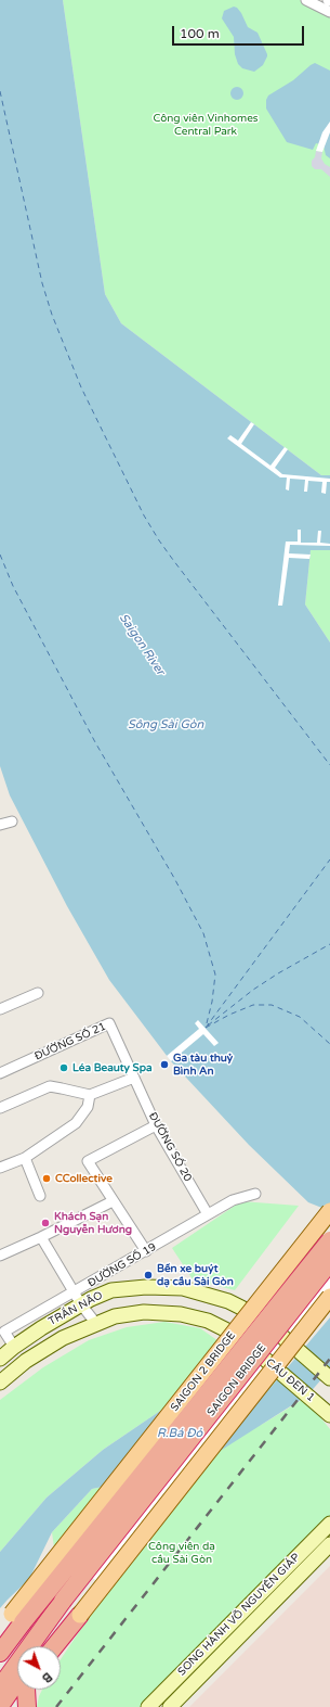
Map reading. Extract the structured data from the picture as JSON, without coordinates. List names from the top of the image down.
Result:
{
  "streets": {
    "highway": ["SAIGON 2 BRIDGE", "SAIGON BRIDGE"],
    "main road": ["TRẦN NÃO", "CẦU ĐEN 1", "SONG HÀNH VÕ NGUYÊN GIÁP"],
    "street": ["ĐƯỜNG SỐ 21", "ĐƯỜNG SỐ 20", "ĐƯỜNG SỐ 19"]
  },
  "crossings": [
    ["ĐƯỜNG SỐ 21", "ĐƯỜNG SỐ 20"],
    ["ĐƯỜNG SỐ 20", "ĐƯỜNG SỐ 19"],
    ["ĐƯỜNG SỐ 19", "TRẦN NÃO"],
    ["TRẦN NÃO", "CẦU ĐEN 1"]
  ],
  "water": ["Saigon River", "Sông Sài Gòn", "R.Bá Đỏ"],
  "parks": ["Công viên Vinhomes Central Park", "Công viên dạ cầu Sài Gòn"],
  "places": [
    "Ga tàu thuỷ Bình An",
    "Léa Beauty Spa",
    "CCollective",
    "Khách Sạn Nguyễn Hương",
    "Bến xe buýt dạ cầu Sài Gòn"
  ],
  "scale_bar": "100 m",
  "north": "bottom right"
}
